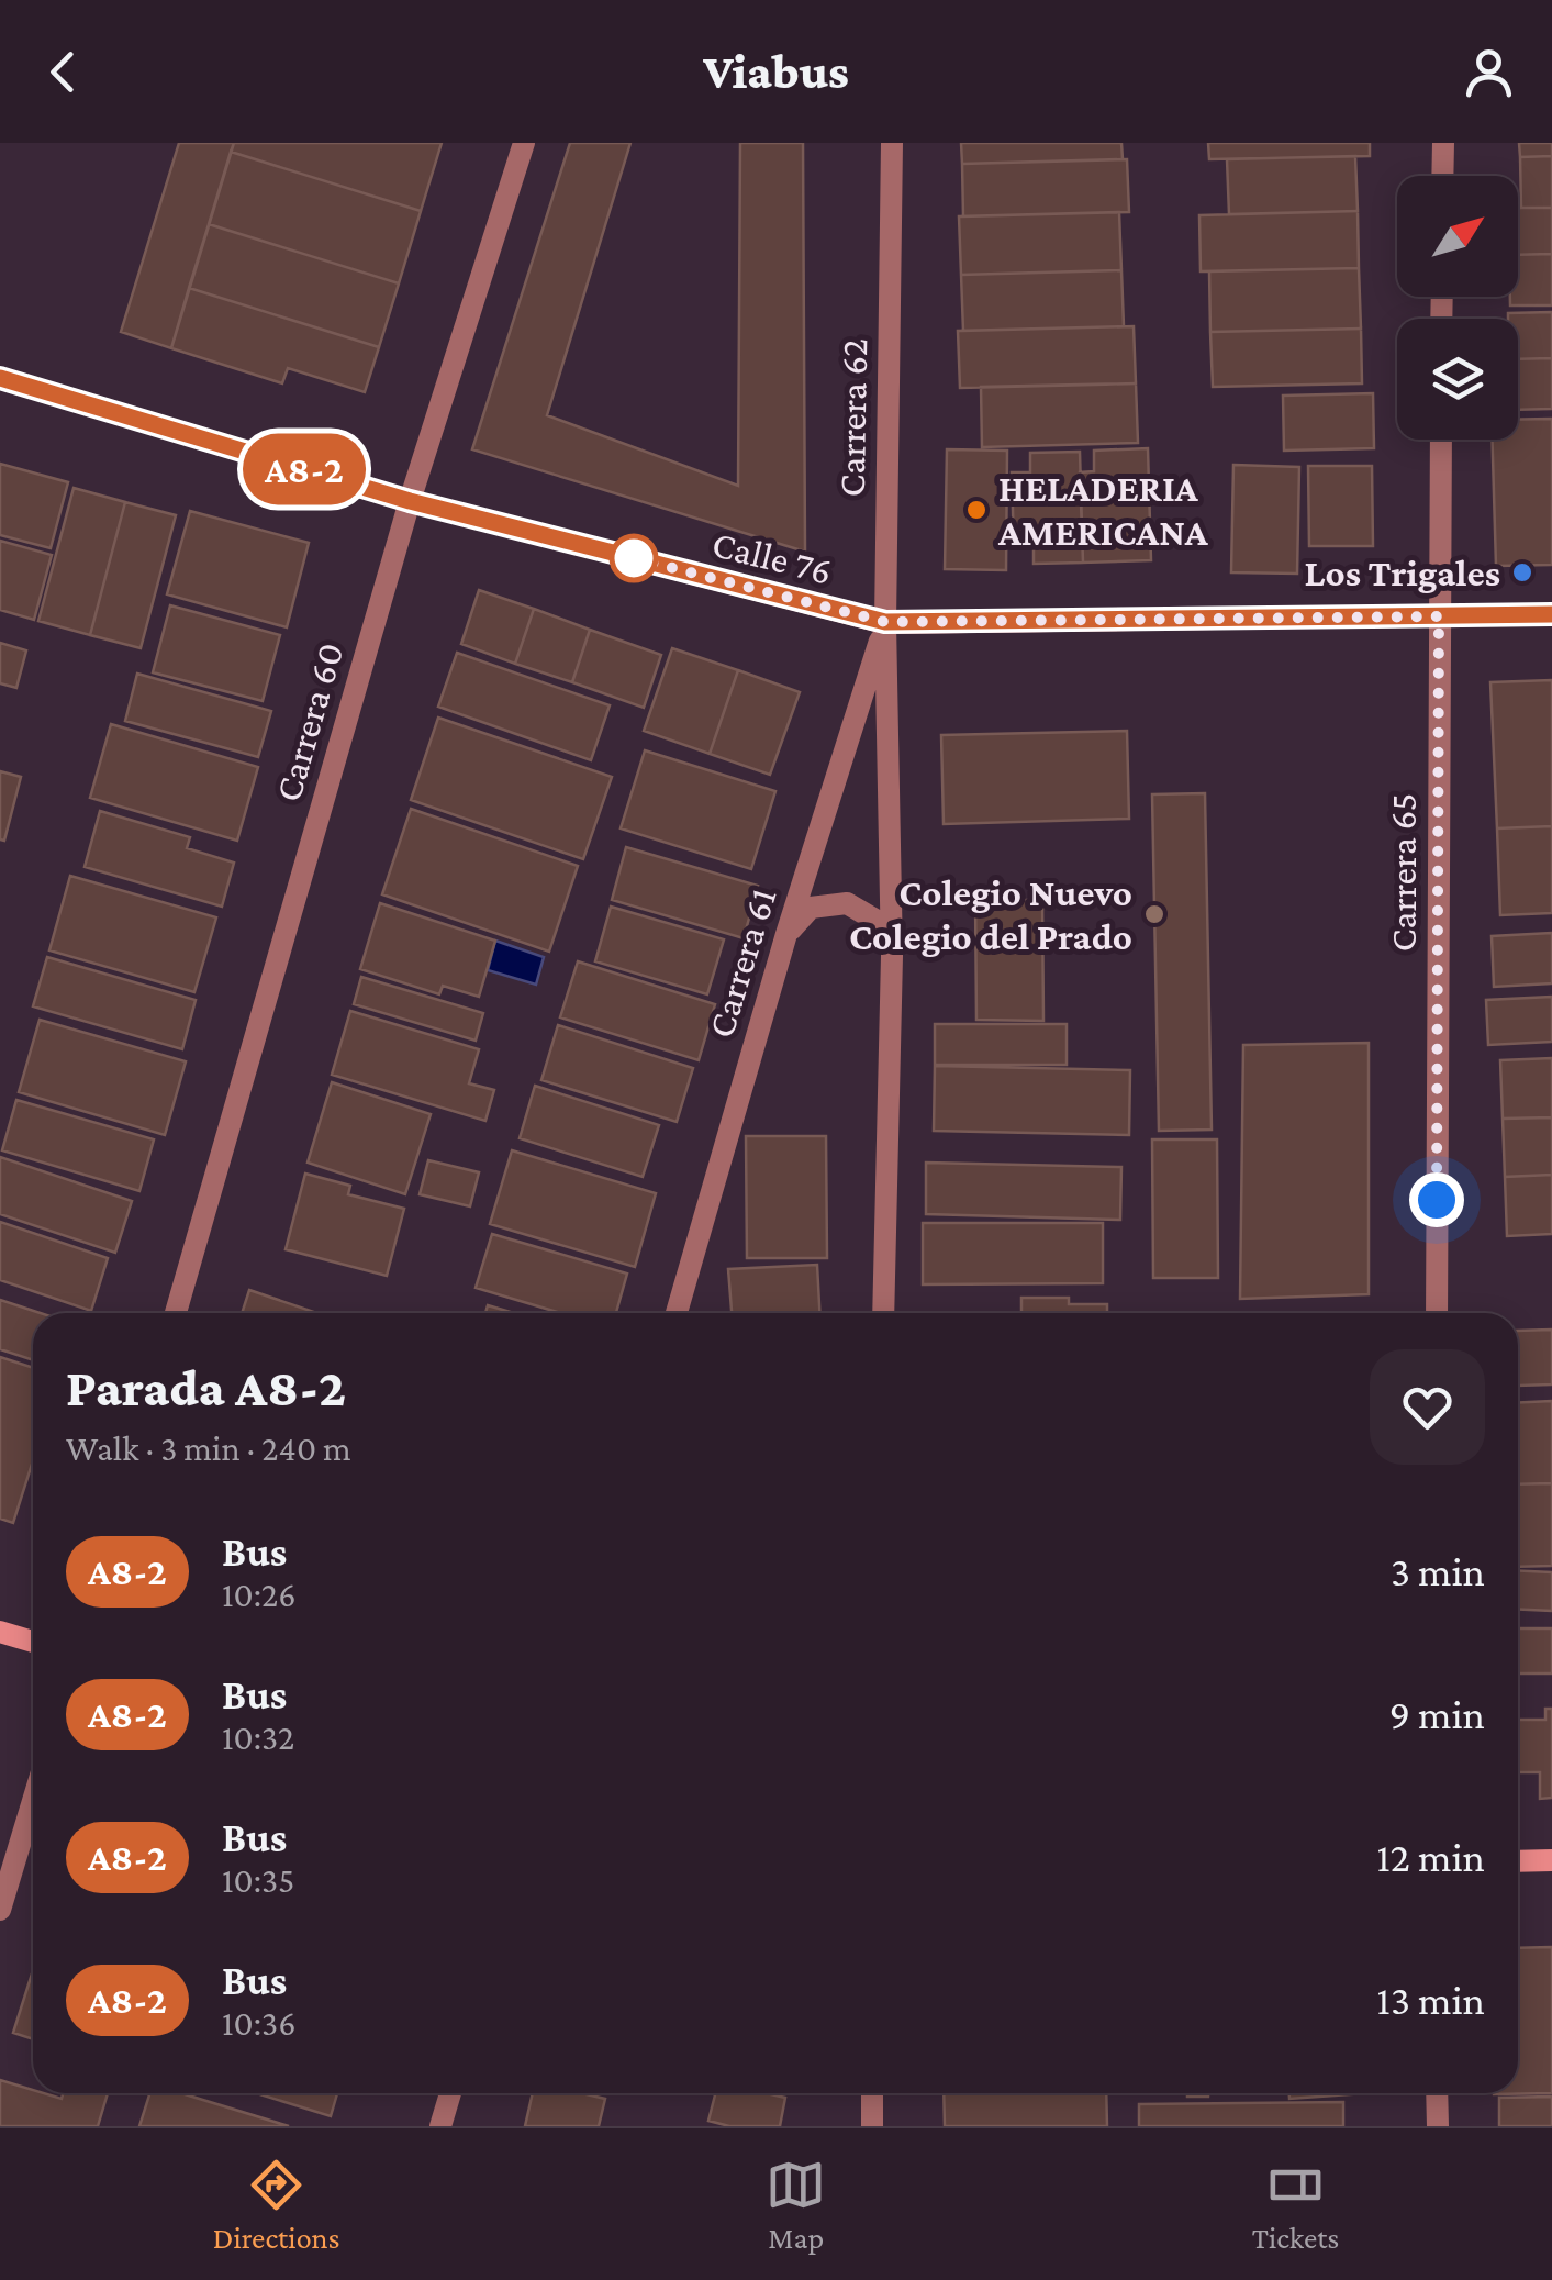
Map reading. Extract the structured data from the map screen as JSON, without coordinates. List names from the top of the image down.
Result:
{
  "streets": {
    "street": [
      "Carrera 62",
      "Calle 76",
      "Carrera 60",
      "Carrera 65",
      "Carrera 61"
    ]
  },
  "crossings": [
    ["Carrera 62", "Calle 76"],
    ["Carrera 62", "Carrera 61"],
    ["Calle 76", "Carrera 60"],
    ["Calle 76", "Carrera 65"],
    ["Calle 76", "Carrera 61"]
  ],
  "places": ["HELADERIA AMERICANA", "Los Trigales", "Colegio Nuevo Colegio del Prado"],
  "lines": ["bus line A8-2"],
  "north": "top right",
  "page": {
    "header": "Viabus",
    "on_map": "A8-2",
    "heading": ["Parada A8-2", "Walk · 3 min · 240 m"],
    "list": [
      {
        "mark": "A8-2",
        "name": "Bus",
        "note": "10:26",
        "value": "3 min"
      },
      {
        "mark": "A8-2",
        "name": "Bus",
        "note": "10:32",
        "value": "9 min"
      },
      {
        "mark": "A8-2",
        "name": "Bus",
        "note": "10:35",
        "value": "12 min"
      },
      {
        "mark": "A8-2",
        "name": "Bus",
        "note": "10:36",
        "value": "13 min"
      }
    ],
    "tabs": ["Directions", "Map", "Tickets"]
  }
}
